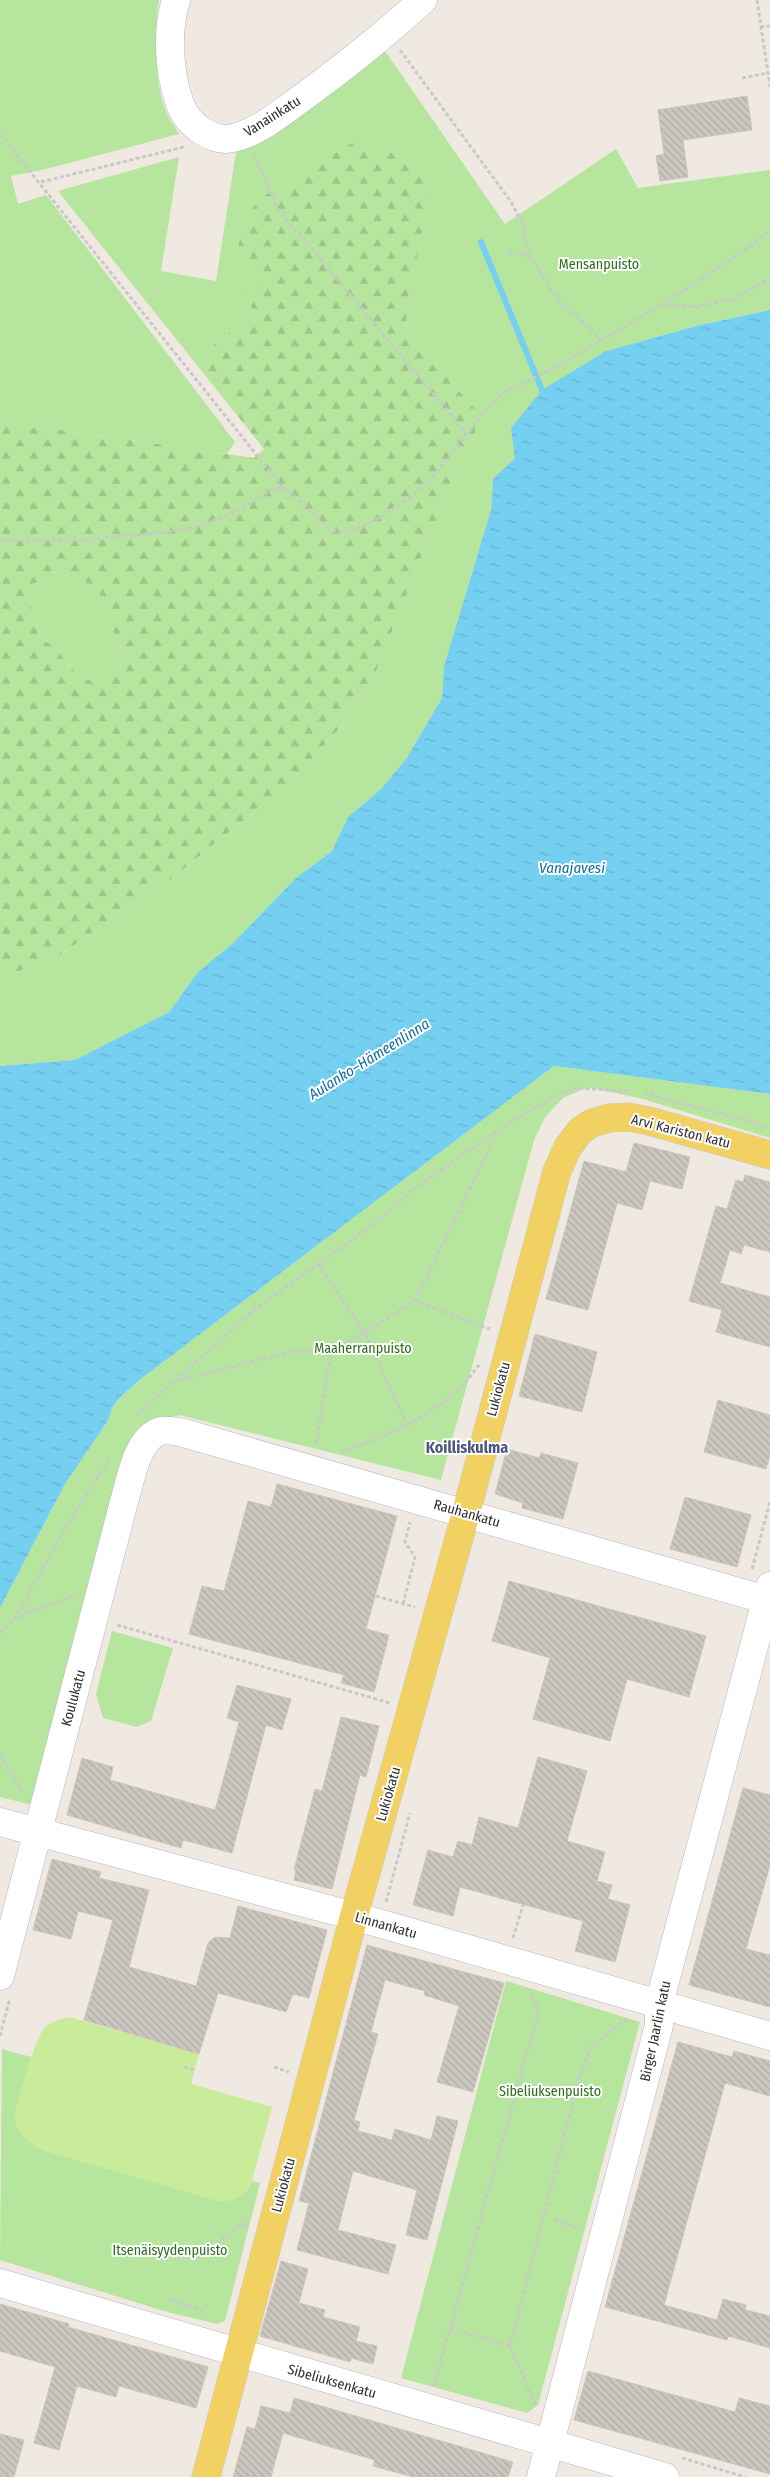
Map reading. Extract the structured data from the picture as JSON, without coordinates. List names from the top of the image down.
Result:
{
  "streets": {
    "main road": ["Arvi Kariston katu", "Lukiokatu"],
    "street": [
      "Vanainkatu",
      "Rauhankatu",
      "Koulukatu",
      "Linnankatu",
      "Birger Jaarlin katu",
      "Sibeliuksenkatu"
    ]
  },
  "crossings": [
    ["Arvi Kariston katu", "Lukiokatu"],
    ["Lukiokatu", "Rauhankatu"],
    ["Lukiokatu", "Linnankatu"],
    ["Lukiokatu", "Sibeliuksenkatu"],
    ["Rauhankatu", "Koulukatu"],
    ["Rauhankatu", "Birger Jaarlin katu"],
    ["Koulukatu", "Linnankatu"],
    ["Linnankatu", "Birger Jaarlin katu"],
    ["Birger Jaarlin katu", "Sibeliuksenkatu"]
  ],
  "districts": ["Koilliskulma"],
  "water": ["Vanajavesi", "Aulanko–Hämeenlinna"],
  "parks": [
    "Mensanpuisto",
    "Maaherranpuisto",
    "Sibeliuksenpuisto",
    "Itsenäisyydenpuisto"
  ]
}
